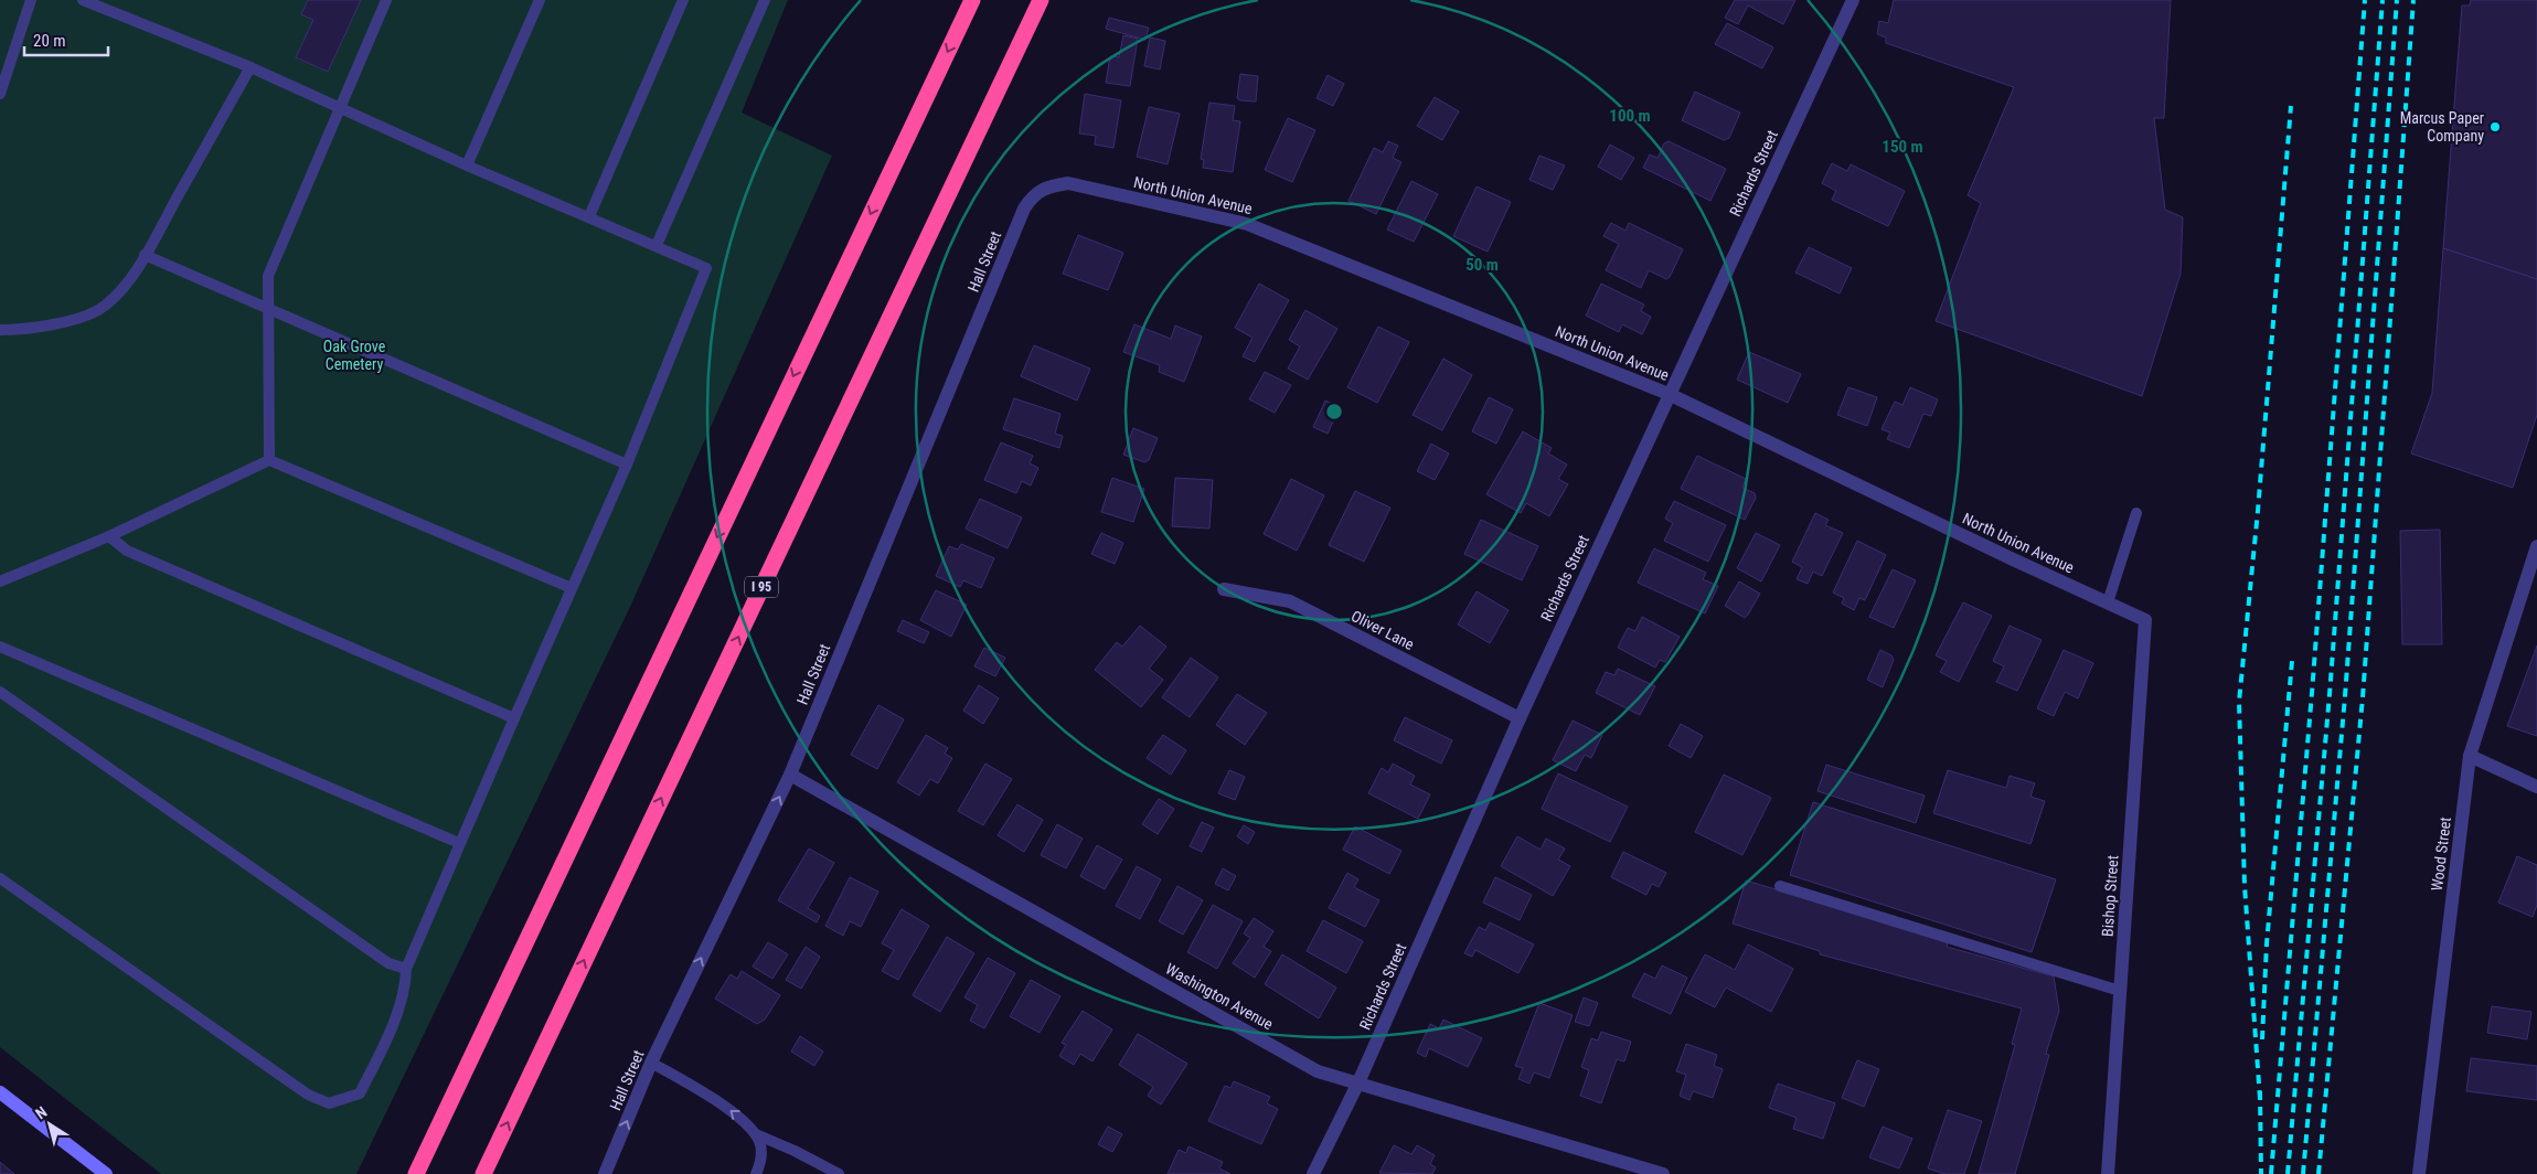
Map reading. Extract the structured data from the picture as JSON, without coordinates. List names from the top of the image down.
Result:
{
  "streets": {
    "highway": ["I 95"],
    "street": [
      "Richards Street",
      "North Union Avenue",
      "Hall Street",
      "Oliver Lane",
      "Wood Street",
      "Bishop Street",
      "Washington Avenue"
    ]
  },
  "crossings": [
    ["Richards Street", "North Union Avenue"],
    ["Richards Street", "Oliver Lane"],
    ["Richards Street", "Washington Avenue"],
    ["North Union Avenue", "Hall Street"],
    ["North Union Avenue", "Bishop Street"],
    ["Hall Street", "Washington Avenue"]
  ],
  "one_way": ["Hall Street"],
  "parks": ["Oak Grove Cemetery"],
  "places": ["Marcus Paper Company"],
  "scale_bar": "20 m",
  "north": "top left",
  "rings": ["100 m", "150 m", "50 m"]
}
